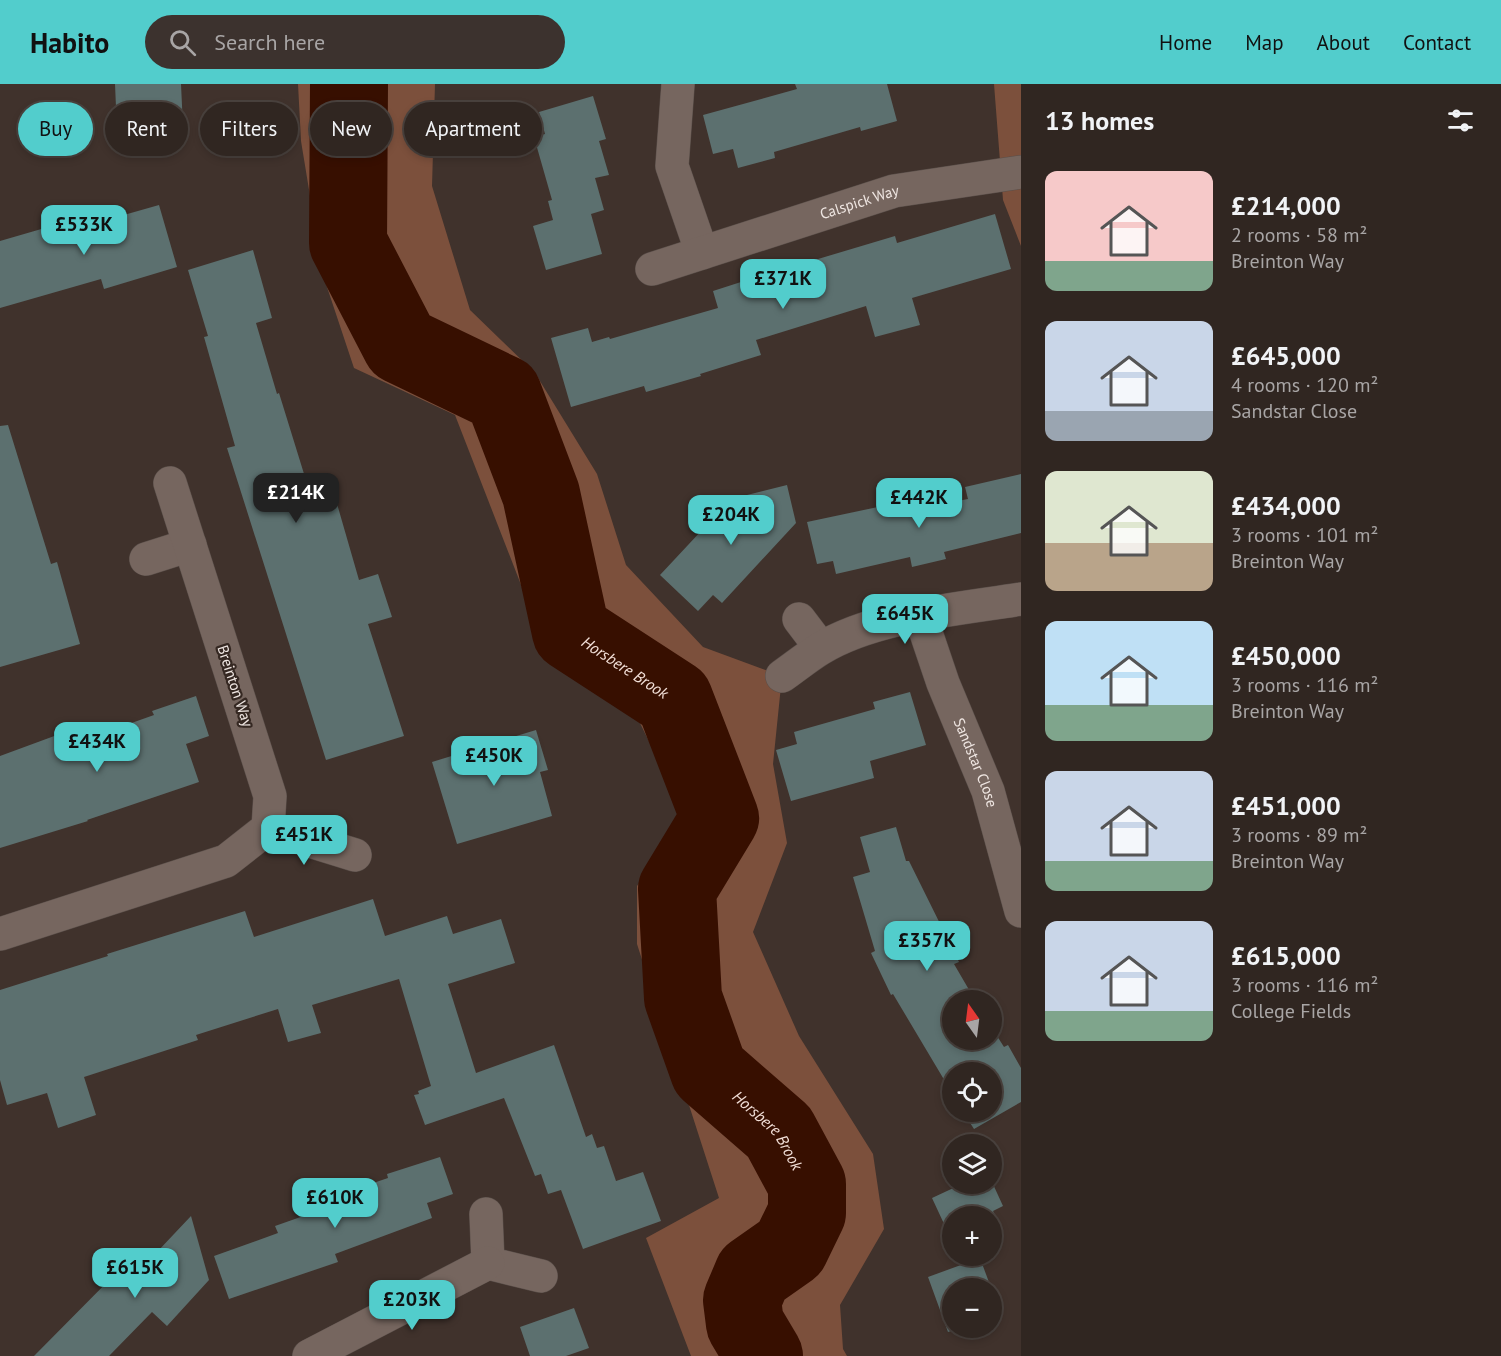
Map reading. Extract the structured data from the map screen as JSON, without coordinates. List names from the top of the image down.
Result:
{
  "streets": {
    "street": ["Calspick Way", "Breinton Way", "Sandstar Close"]
  },
  "water": ["Horsbere Brook"],
  "north": "top",
  "page": {
    "header": "Habito",
    "search": "Search here",
    "nav": [
      "Home",
      "Map",
      "About",
      "Contact"
    ],
    "heading": "13 homes",
    "chip": [
      "Buy",
      "Rent",
      "Filters",
      "New",
      "Apartment"
    ],
    "list": [
      {
        "name": "£214,000",
        "note": "2 rooms · 58 m² · Breinton Way"
      },
      {
        "name": "£645,000",
        "note": "4 rooms · 120 m² · Sandstar Close"
      },
      {
        "name": "£434,000",
        "note": "3 rooms · 101 m² · Breinton Way"
      },
      {
        "name": "£450,000",
        "note": "3 rooms · 116 m² · Breinton Way"
      },
      {
        "name": "£451,000",
        "note": "3 rooms · 89 m² · Breinton Way"
      },
      {
        "name": "£615,000",
        "note": "3 rooms · 116 m² · College Fields"
      }
    ],
    "price": [
      "£533K",
      "£371K",
      "£214K",
      "£442K",
      "£204K",
      "£645K",
      "£434K",
      "£450K",
      "£451K",
      "£357K",
      "£610K",
      "£615K",
      "£203K"
    ],
    "map_buttons": ["+", "−"]
  }
}
